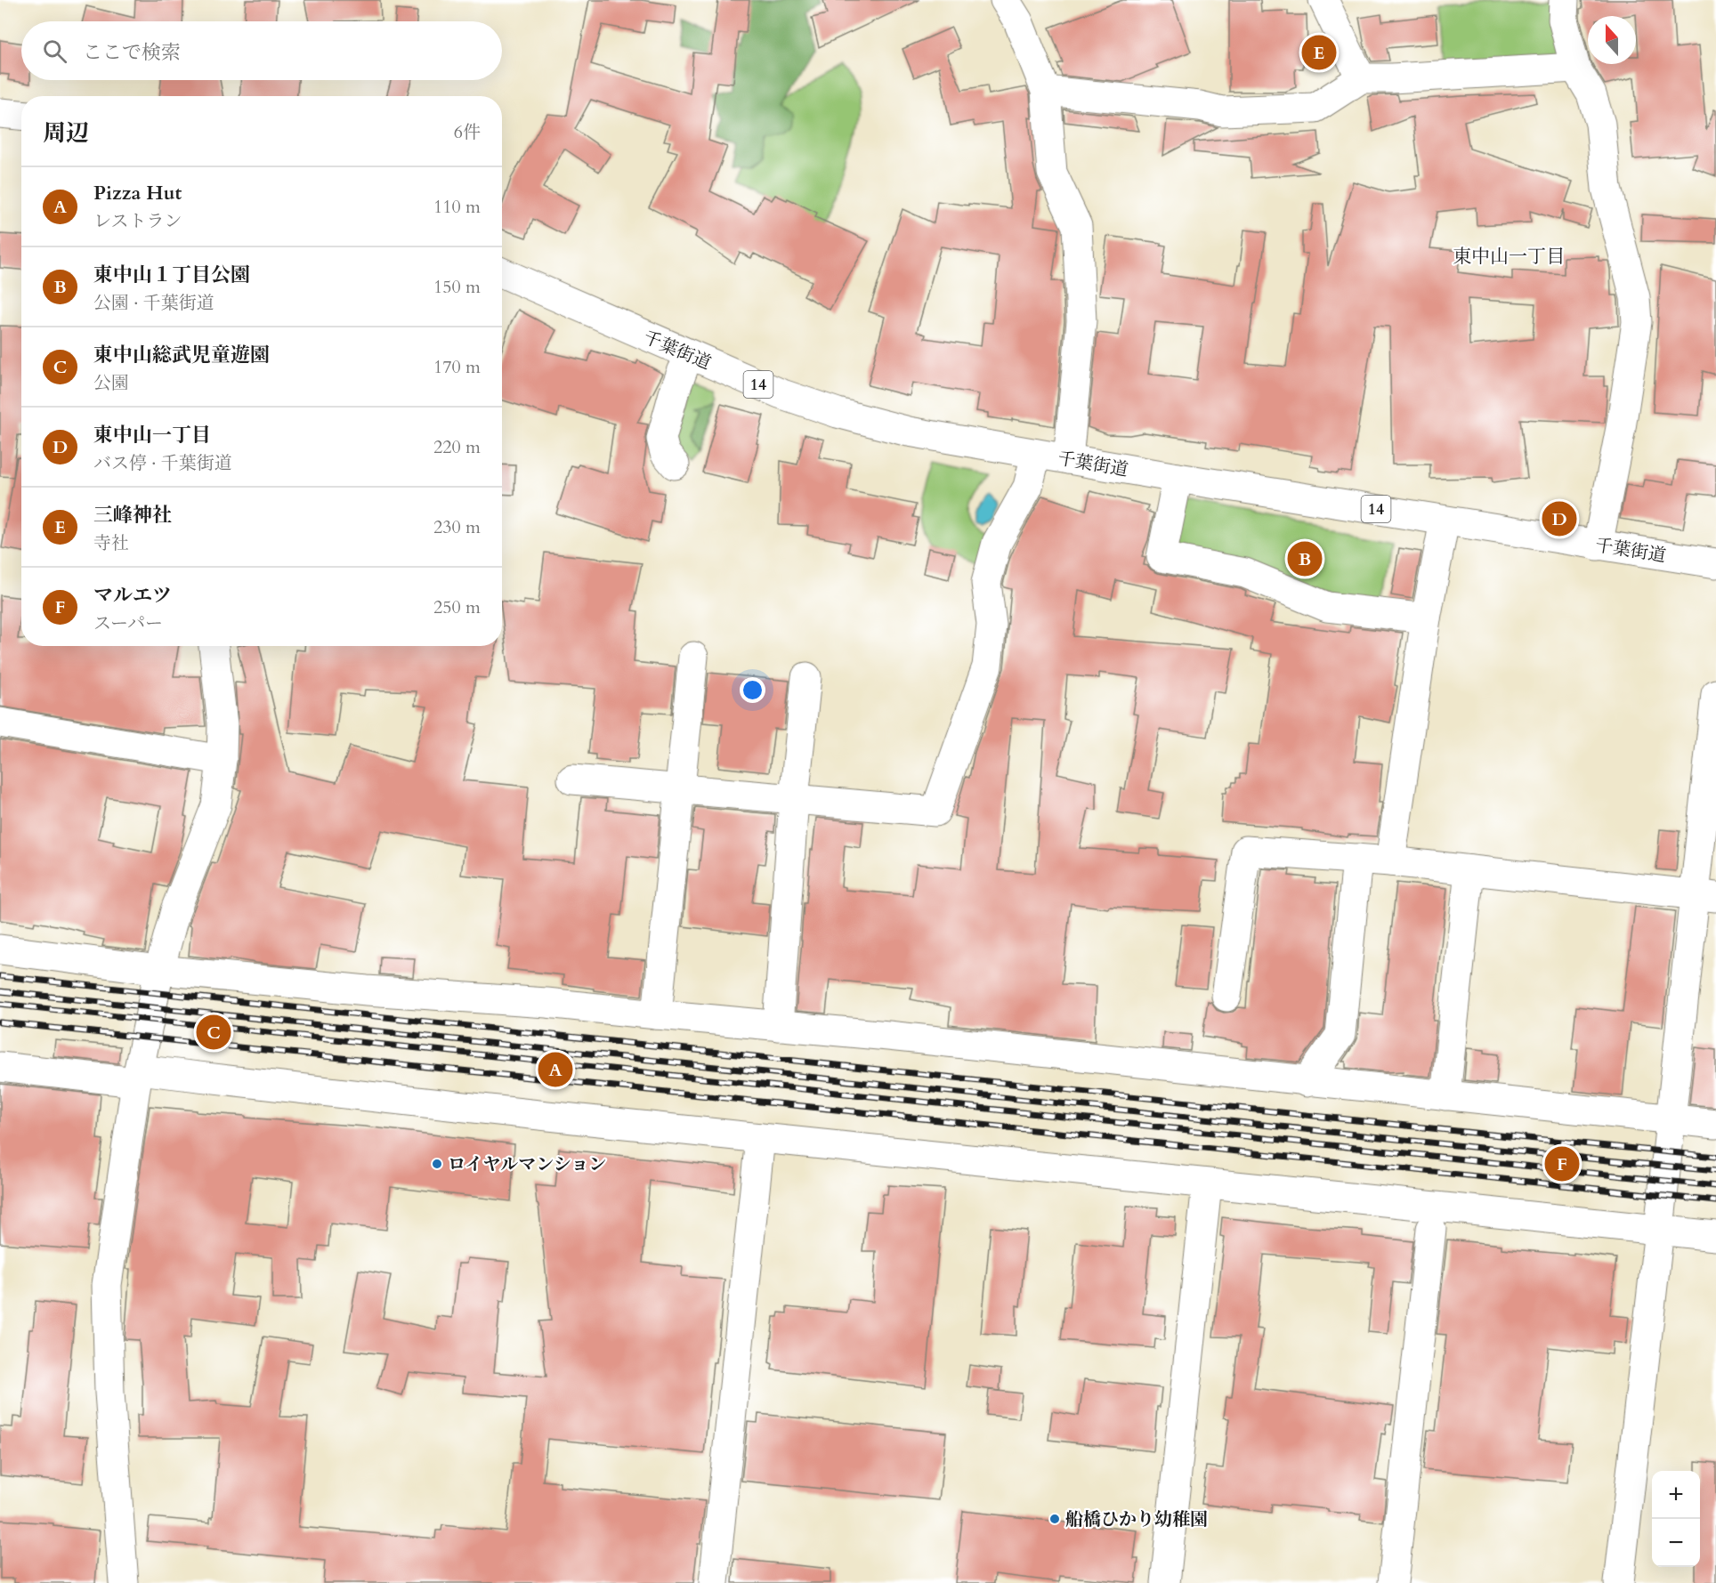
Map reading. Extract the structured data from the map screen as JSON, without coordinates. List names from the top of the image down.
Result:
{
  "streets": {
    "main road": ["千葉街道", "14"]
  },
  "districts": ["東中山一丁目"],
  "places": ["ロイヤルマンション", "船橋ひかり幼稚園"],
  "north": "top",
  "page": {
    "search": "ここで検索",
    "pins": [
      "E",
      "D",
      "B",
      "C",
      "A",
      "F"
    ],
    "heading": ["周辺", "6件"],
    "list": [
      {
        "mark": "A",
        "name": "Pizza Hut",
        "note": "レストラン",
        "value": "110 m"
      },
      {
        "mark": "B",
        "name": "東中山１丁目公園",
        "note": "公園 · 千葉街道",
        "value": "150 m"
      },
      {
        "mark": "C",
        "name": "東中山総武児童遊園",
        "note": "公園",
        "value": "170 m"
      },
      {
        "mark": "D",
        "name": "東中山一丁目",
        "note": "バス停 · 千葉街道",
        "value": "220 m"
      },
      {
        "mark": "E",
        "name": "三峰神社",
        "note": "寺社",
        "value": "230 m"
      },
      {
        "mark": "F",
        "name": "マルエツ",
        "note": "スーパー",
        "value": "250 m"
      }
    ],
    "map_buttons": ["+", "−"]
  }
}
